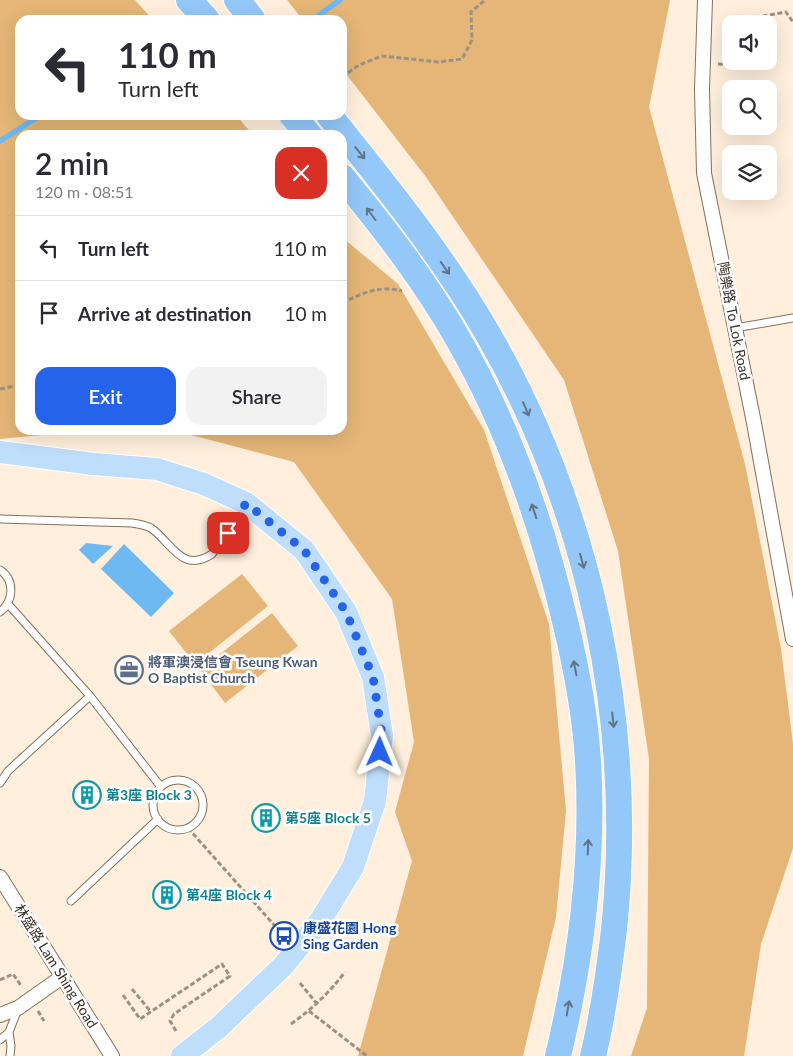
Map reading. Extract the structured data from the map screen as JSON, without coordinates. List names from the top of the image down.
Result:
{
  "streets": {
    "street": ["陶樂路 To Lok Road", "林盛路 Lam Shing Road"]
  },
  "places": {
    "office": ["將軍澳浸信會 Tseung Kwan O Baptist Church"],
    "building": ["第3座 Block 3", "第5座 Block 5", "第4座 Block 4"],
    "bus stop": ["康盛花園 Hong Sing Garden"]
  },
  "page": {
    "turn": ["110 m", "Turn left"],
    "heading": ["2 min", "120 m · 08:51"],
    "list": [
      {
        "name": "Turn left",
        "value": "110 m"
      },
      {
        "name": "Arrive at destination",
        "value": "10 m"
      }
    ],
    "buttons": ["Exit", "Share"]
  }
}
